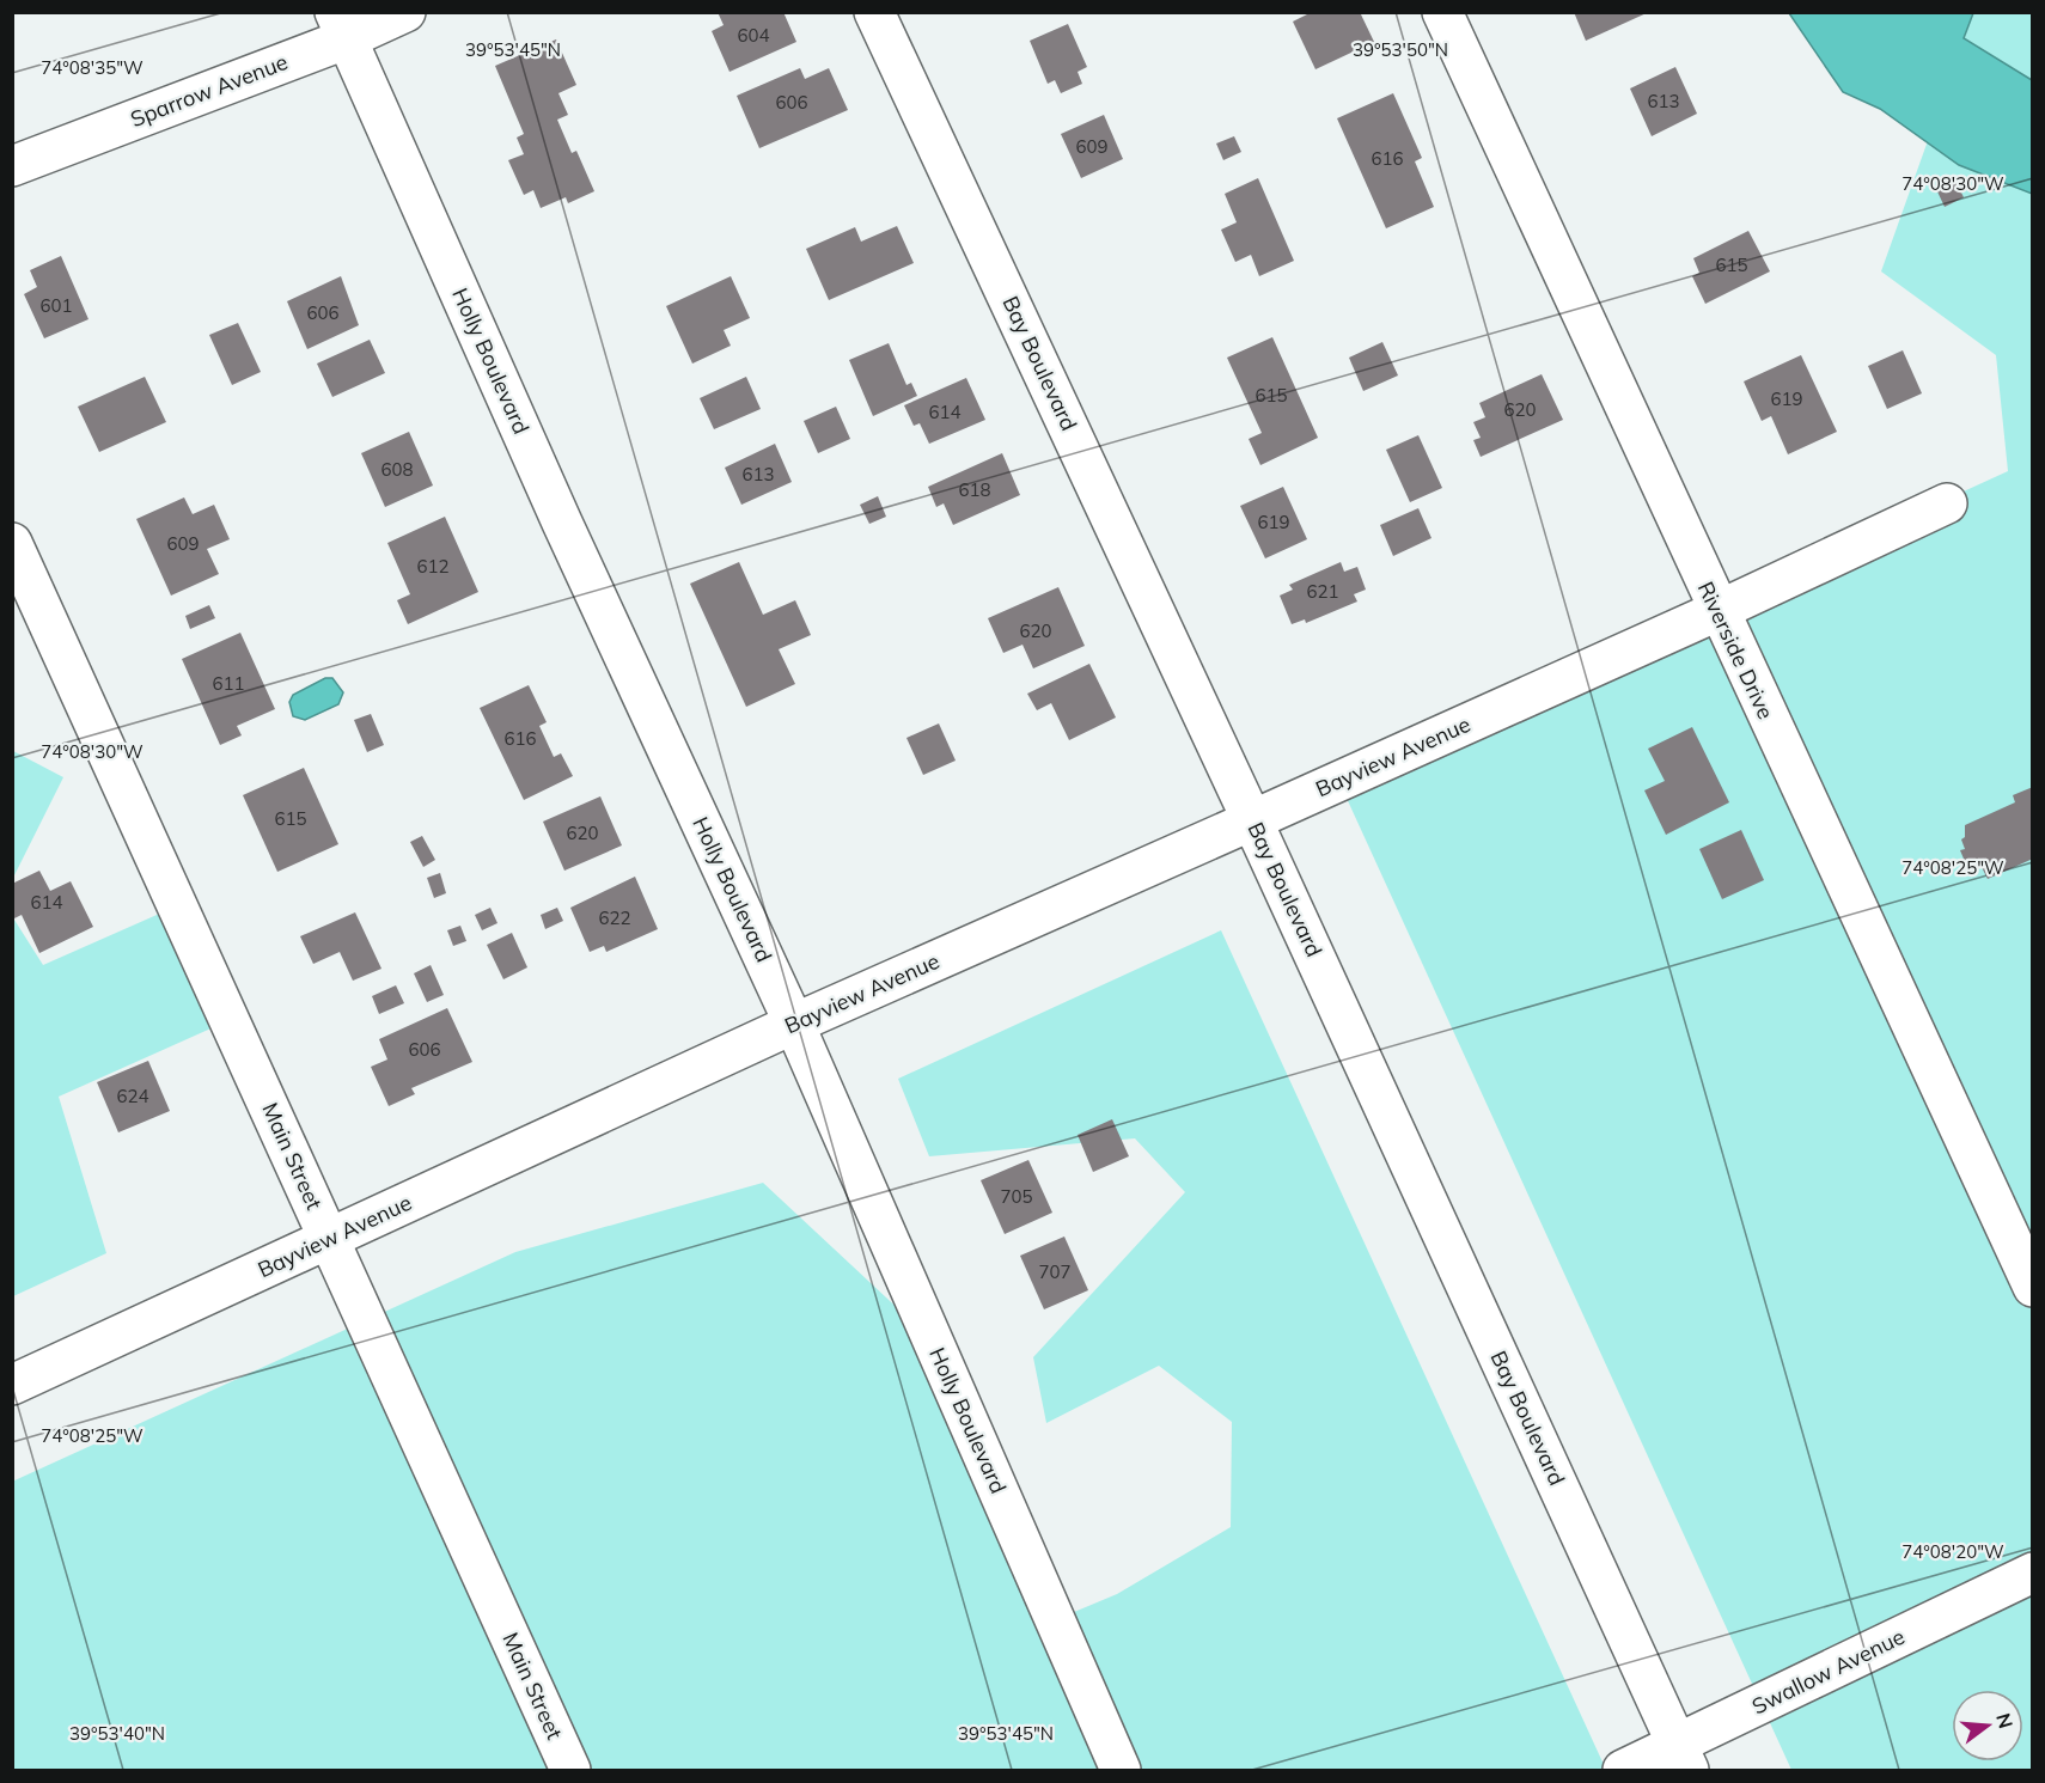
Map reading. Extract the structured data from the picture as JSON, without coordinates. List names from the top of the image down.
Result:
{
  "streets": {
    "street": [
      "Sparrow Avenue",
      "Holly Boulevard",
      "Bay Boulevard",
      "Riverside Drive",
      "Bayview Avenue",
      "Main Street",
      "Swallow Avenue"
    ]
  },
  "crossings": [
    ["Sparrow Avenue", "Holly Boulevard"],
    ["Holly Boulevard", "Bayview Avenue"],
    ["Bay Boulevard", "Bayview Avenue"],
    ["Bay Boulevard", "Swallow Avenue"],
    ["Riverside Drive", "Bayview Avenue"],
    ["Bayview Avenue", "Main Street"]
  ],
  "house_numbers": [
    "604",
    "613",
    "606",
    "609",
    "616",
    "615",
    "601",
    "606",
    "615",
    "619",
    "620",
    "614",
    "608",
    "613",
    "618",
    "619",
    "609",
    "612",
    "621",
    "620",
    "611",
    "616",
    "615",
    "620",
    "614",
    "622",
    "606",
    "624",
    "705",
    "707"
  ],
  "north": "right",
  "coordinates": [
    "39°53'45\"N",
    "39°53'50\"N",
    "74°08'35\"W",
    "74°08'30\"W",
    "74°08'25\"W",
    "74°08'20\"W",
    "39°53'40\"N"
  ]
}
